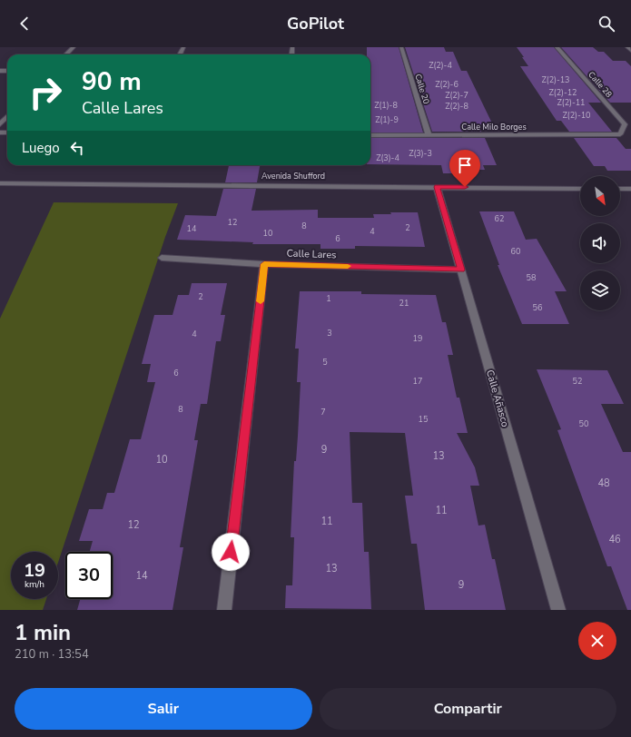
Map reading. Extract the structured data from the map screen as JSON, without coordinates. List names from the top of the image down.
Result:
{
  "streets": {
    "street": [
      "Calle 28",
      "Calle 20",
      "Calle Milo Borges",
      "Avenida Shufford",
      "Calle Lares",
      "Calle Añasco"
    ]
  },
  "crossings": [
    ["Calle 28", "Calle Milo Borges"],
    ["Calle 20", "Calle Milo Borges"],
    ["Avenida Shufford", "Calle Añasco"],
    ["Calle Lares", "Calle Añasco"]
  ],
  "house_numbers": [
    "Z(2)-4",
    "Z(2)-13",
    "Z(2)-6",
    "Z(2)-12",
    "Z(2)-7",
    "Z(2)-11",
    "Z(1)-8",
    "Z(2)-8",
    "Z(2)-10",
    "Z(1)-9",
    "Z(3)-3",
    "Z(3)-4",
    "62",
    "12",
    "8",
    "2",
    "14",
    "4",
    "10",
    "6",
    "60",
    "58",
    "2",
    "1",
    "21",
    "56",
    "3",
    "4",
    "19",
    "5",
    "6",
    "17",
    "52",
    "8",
    "7",
    "15",
    "50",
    "9",
    "13",
    "10",
    "48",
    "11",
    "11",
    "12",
    "46",
    "13",
    "14",
    "9"
  ],
  "north": "bottom right",
  "page": {
    "header": "GoPilot",
    "turn": ["90 m", "Calle Lares"],
    "then": "Luego",
    "speed": "19 km/h",
    "limit": "30",
    "heading": ["1 min", "210 m · 13:54"],
    "buttons": ["Salir", "Compartir"]
  }
}
